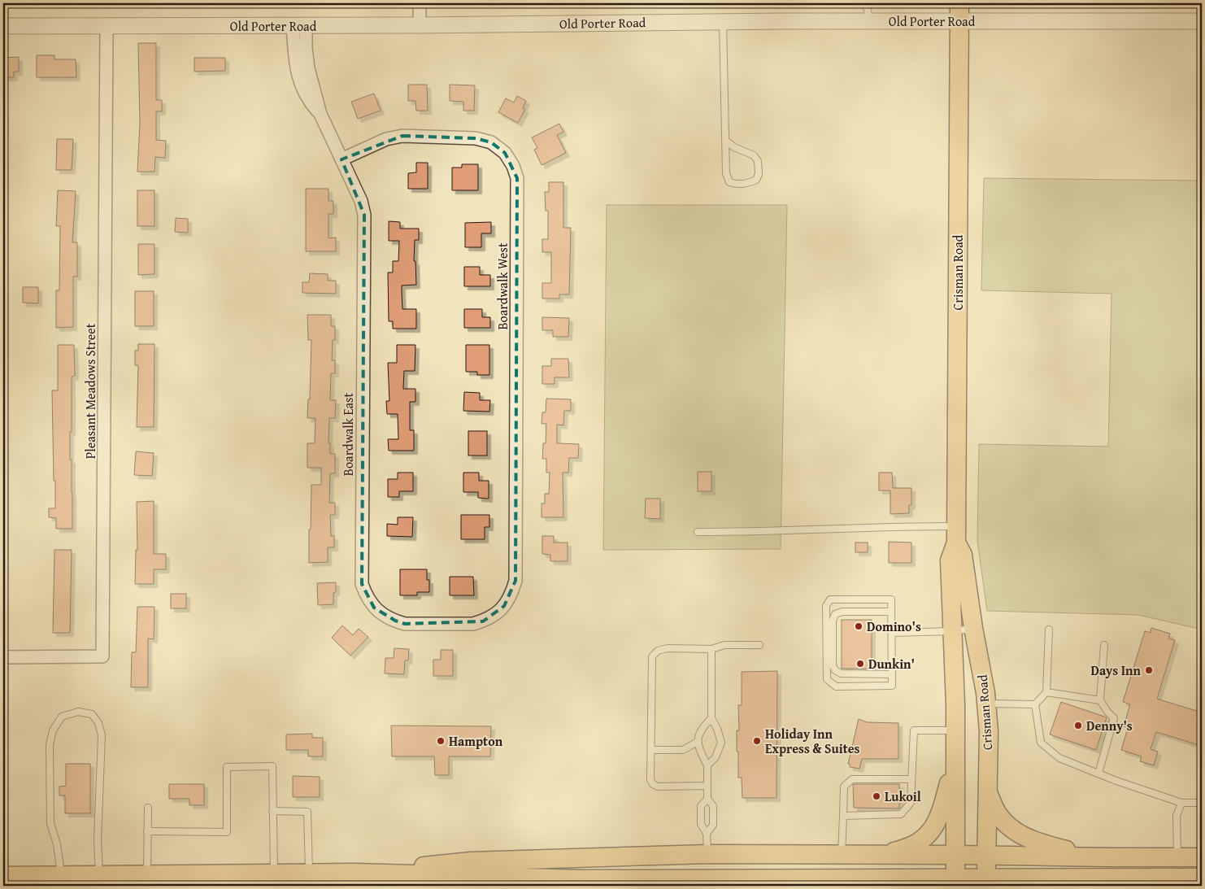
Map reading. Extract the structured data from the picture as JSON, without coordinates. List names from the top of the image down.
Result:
{
  "streets": {
    "main road": ["Crisman Road"],
    "street": [
      "Old Porter Road",
      "Boardwalk West",
      "Pleasant Meadows Street",
      "Boardwalk East"
    ]
  },
  "crossings": [
    ["Old Porter Road", "Crisman Road"],
    ["Old Porter Road", "Pleasant Meadows Street"],
    ["Old Porter Road", "Boardwalk East"],
    ["Boardwalk West", "Boardwalk East"]
  ],
  "places": [
    "Domino's",
    "Dunkin'",
    "Days Inn",
    "Denny's",
    "Hampton",
    "Holiday Inn Express & Suites",
    "Lukoil"
  ]
}
